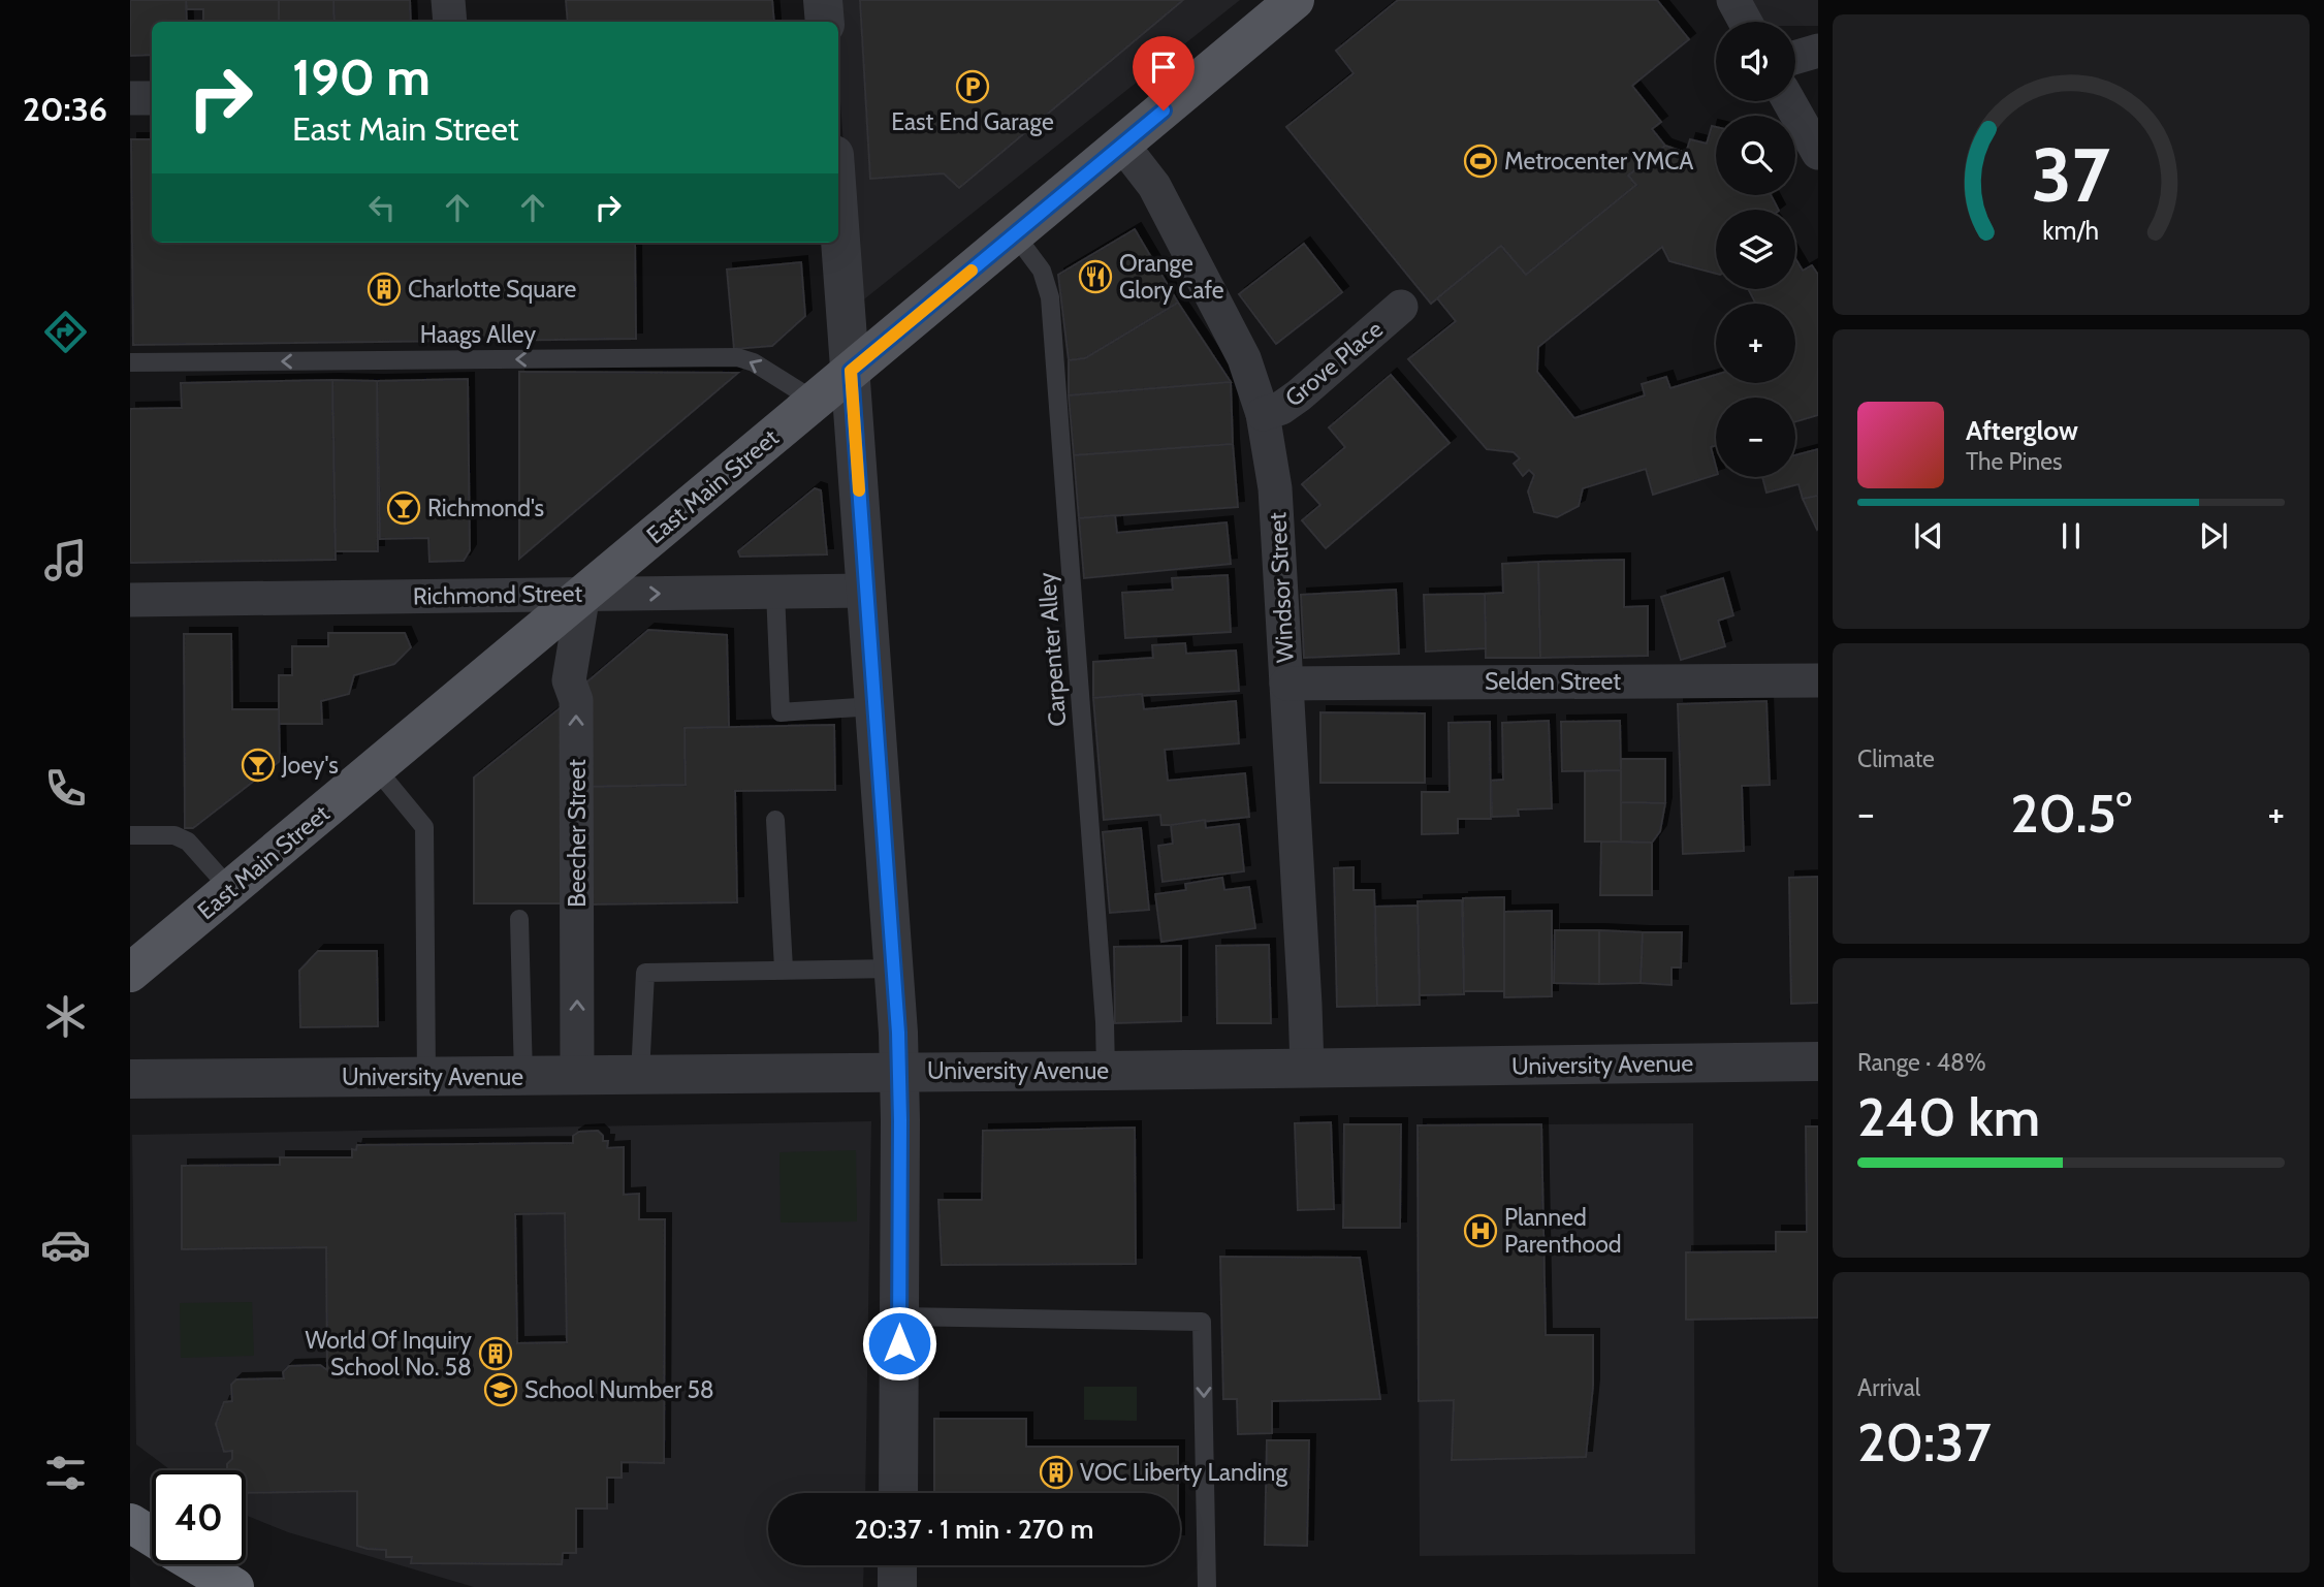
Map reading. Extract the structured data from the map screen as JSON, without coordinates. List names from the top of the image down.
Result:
{
  "streets": {
    "main road": ["East Main Street"],
    "street": [
      "Grove Place",
      "Windsor Street",
      "Richmond Street",
      "Selden Street",
      "Beecher Street",
      "University Avenue"
    ],
    "lane": ["Haags Alley", "Carpenter Alley"]
  },
  "crossings": [
    ["Haags Alley", "East Main Street"],
    ["Grove Place", "Windsor Street"],
    ["East Main Street", "Windsor Street"],
    ["East Main Street", "Richmond Street"],
    ["East Main Street", "Carpenter Alley"],
    ["East Main Street", "Beecher Street"],
    ["Windsor Street", "Selden Street"],
    ["Windsor Street", "University Avenue"],
    ["Richmond Street", "Beecher Street"],
    ["Carpenter Alley", "University Avenue"],
    ["Beecher Street", "University Avenue"]
  ],
  "one_way": ["Haags Alley"],
  "places": {
    "parking": ["East End Garage"],
    "sports": ["Metrocenter YMCA"],
    "restaurant": ["Orange Glory Cafe"],
    "building": ["Charlotte Square", "World Of Inquiry School No. 58", "VOC Liberty Landing"],
    "bar": ["Richmond's", "Joey's"],
    "hospital": ["Planned Parenthood"],
    "school or university": ["School Number 58"]
  },
  "page": {
    "tabs": "20:36",
    "map_buttons": ["+", "−"],
    "turn": ["190 m", "East Main Street"],
    "song": ["Afterglow", "The Pines"],
    "tile": [
      "Climate",
      ["Range · 48%", "240 km"],
      ["Arrival", "20:37"]
    ],
    "heat": ["−", "20.5°", "+"],
    "limit": "40",
    "trip": "20:37 · 1 min · 270 m",
    "gauge": ["37", "km/h"]
  }
}
